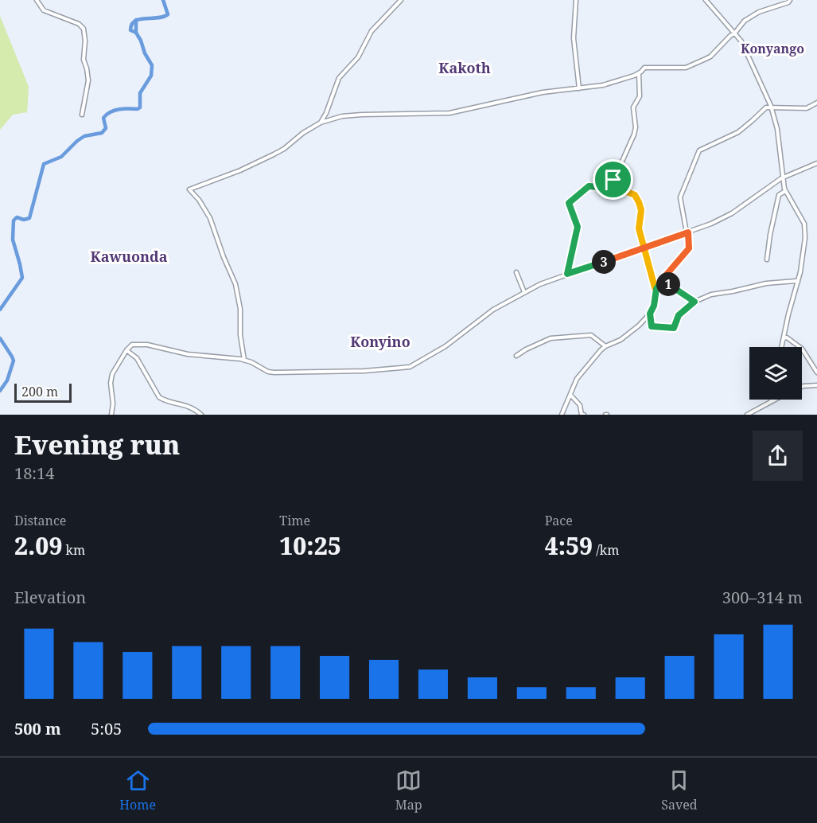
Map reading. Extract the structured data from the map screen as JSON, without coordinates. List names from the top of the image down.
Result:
{
  "districts": [
    "Konyango",
    "Kakoth",
    "Kawuonda",
    "Konyino"
  ],
  "scale_bar": "200 m",
  "page": {
    "pins": ["3", "1"],
    "scale": "200 m",
    "heading": ["Evening run", "18:14"],
    "stats": [
      ["Distance", "2.09 km"],
      ["Time", "10:25"],
      ["Pace", "4:59 /km"]
    ],
    "chart": ["Elevation", "300–314 m"],
    "list": [
      {
        "name": "500 m",
        "note": "5:05"
      }
    ],
    "tabs": ["Home", "Map", "Saved"]
  }
}
